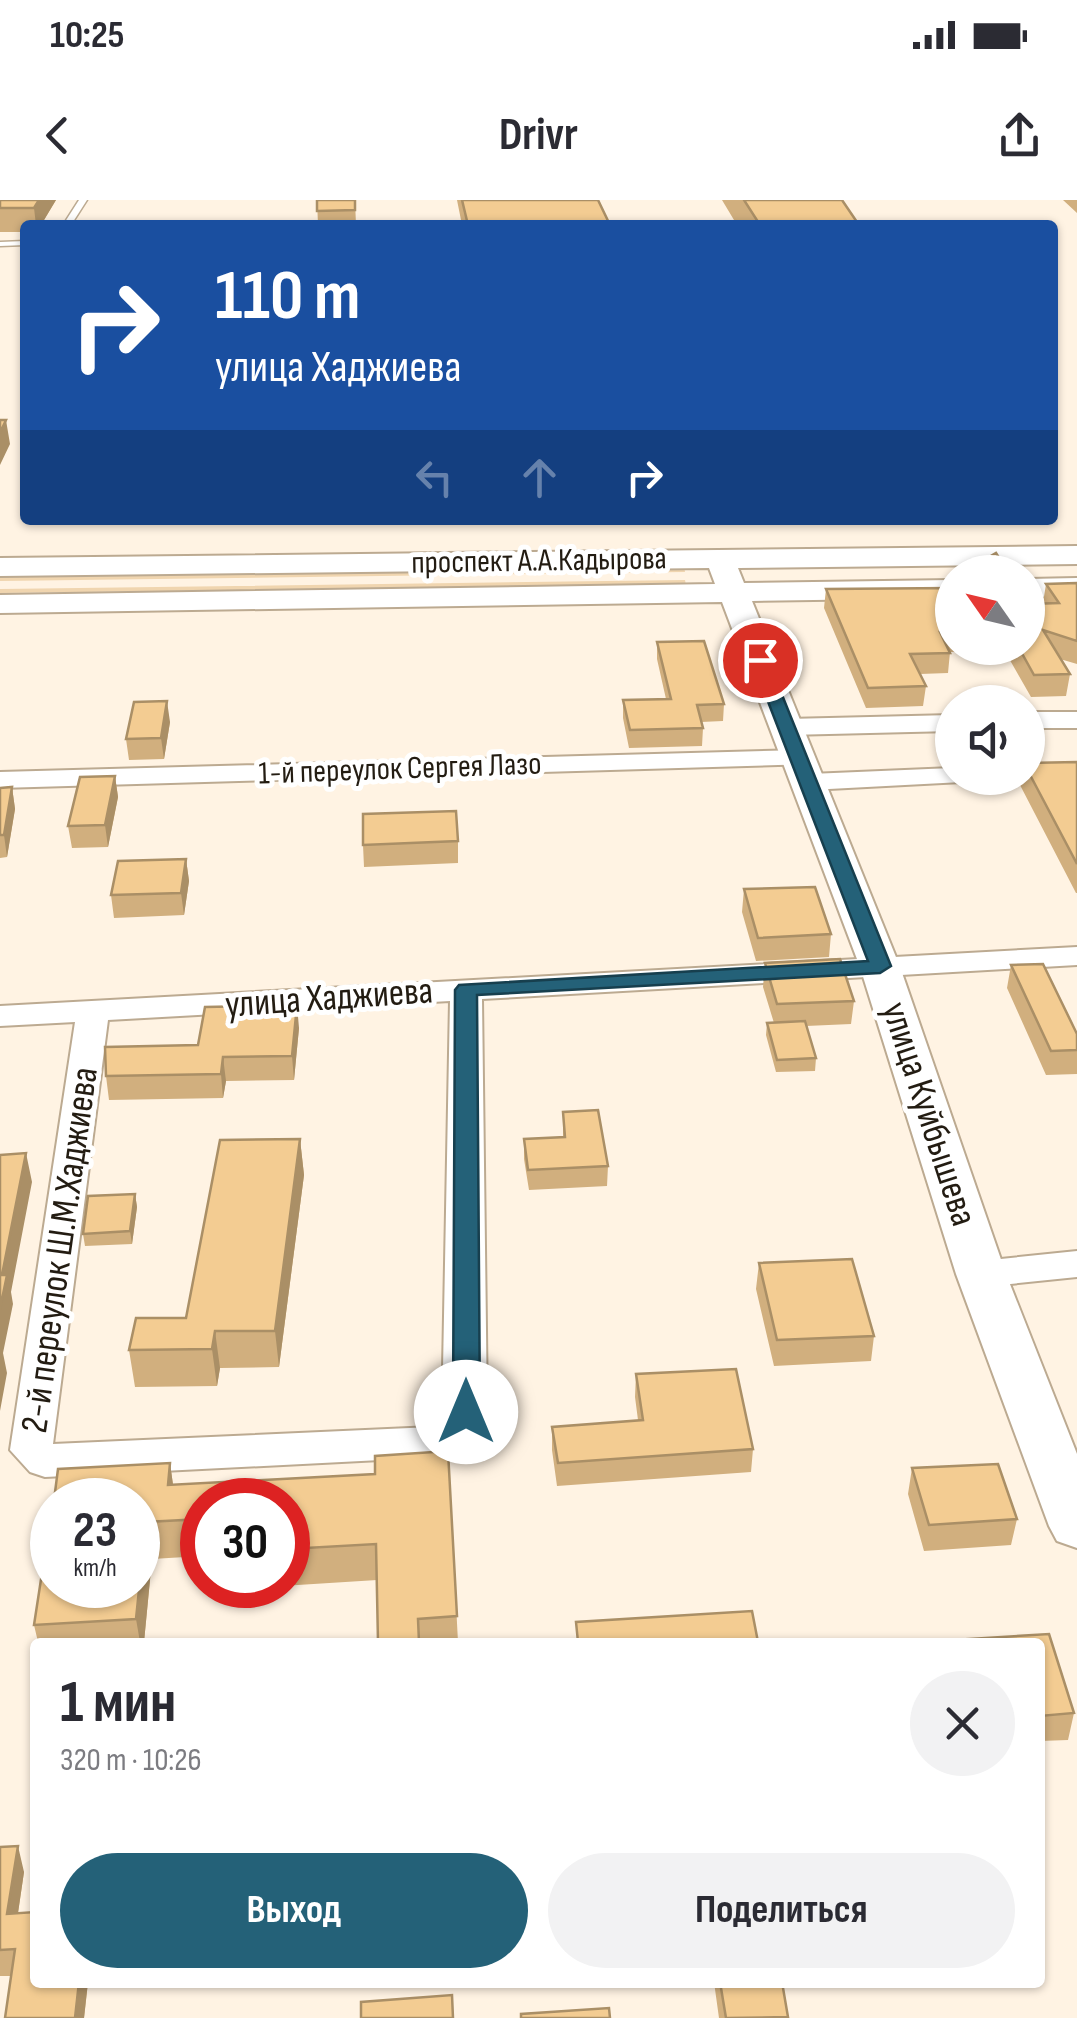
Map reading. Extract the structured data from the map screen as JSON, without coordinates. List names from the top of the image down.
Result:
{
  "streets": {
    "street": [
      "проспект А.А.Кадырова",
      "1-й переулок Сергея Лазо",
      "улица Хаджиева",
      "улица Куйбышева",
      "2-й переулок Ш.М.Хаджиева"
    ]
  },
  "crossings": [
    ["проспект А.А.Кадырова", "улица Куйбышева"],
    ["1-й переулок Сергея Лазо", "улица Куйбышева"],
    ["улица Хаджиева", "улица Куйбышева"],
    ["улица Хаджиева", "2-й переулок Ш.М.Хаджиева"]
  ],
  "north": "top left",
  "page": {
    "status": "10:25",
    "header": "Drivr",
    "turn": ["110 m", "улица Хаджиева"],
    "speed": "23 km/h",
    "limit": "30",
    "heading": ["1 мин", "320 m · 10:26"],
    "buttons": ["Выход", "Поделиться"]
  }
}
